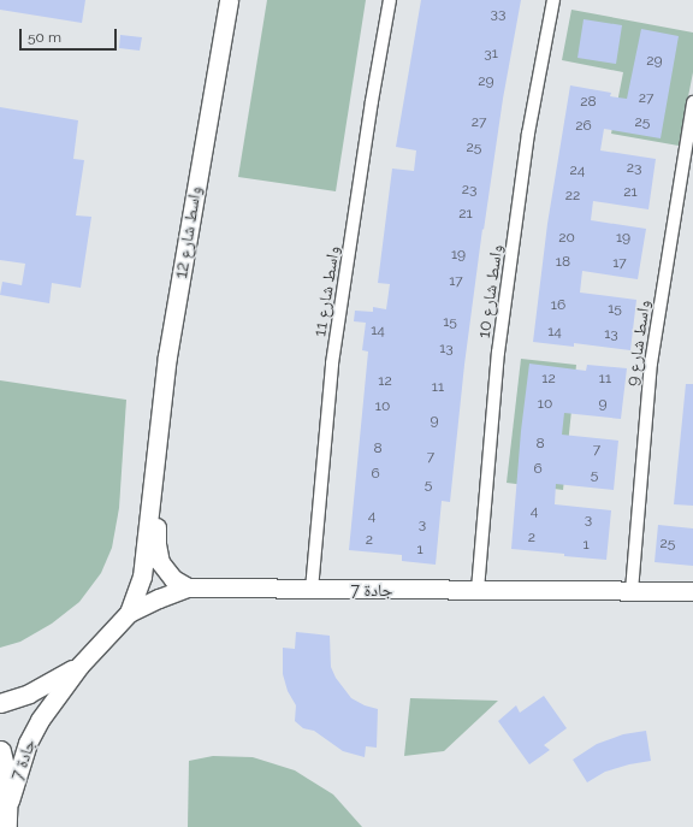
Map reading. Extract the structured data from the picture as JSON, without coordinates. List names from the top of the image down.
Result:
{
  "streets": {
    "main road": ["واسط شارع 12", "جادة 7"],
    "street": ["واسط شارع 11", "واسط شارع 10", "واسط شارع 9"]
  },
  "crossings": [
    ["واسط شارع 12", "جادة 7"],
    ["واسط شارع 11", "جادة 7"],
    ["واسط شارع 10", "جادة 7"],
    ["واسط شارع 9", "جادة 7"]
  ],
  "house_numbers": [
    "33",
    "31",
    "29",
    "29",
    "27",
    "28",
    "27",
    "25",
    "26",
    "25",
    "23",
    "24",
    "23",
    "21",
    "22",
    "21",
    "20",
    "19",
    "19",
    "18",
    "17",
    "17",
    "16",
    "15",
    "15",
    "14",
    "14",
    "13",
    "13",
    "12",
    "11",
    "12",
    "11",
    "10",
    "9",
    "10",
    "9",
    "8",
    "8",
    "7",
    "7",
    "6",
    "6",
    "5",
    "5",
    "4",
    "4",
    "3",
    "3",
    "2",
    "2",
    "25",
    "1",
    "1"
  ],
  "scale_bar": "50 m"
}
